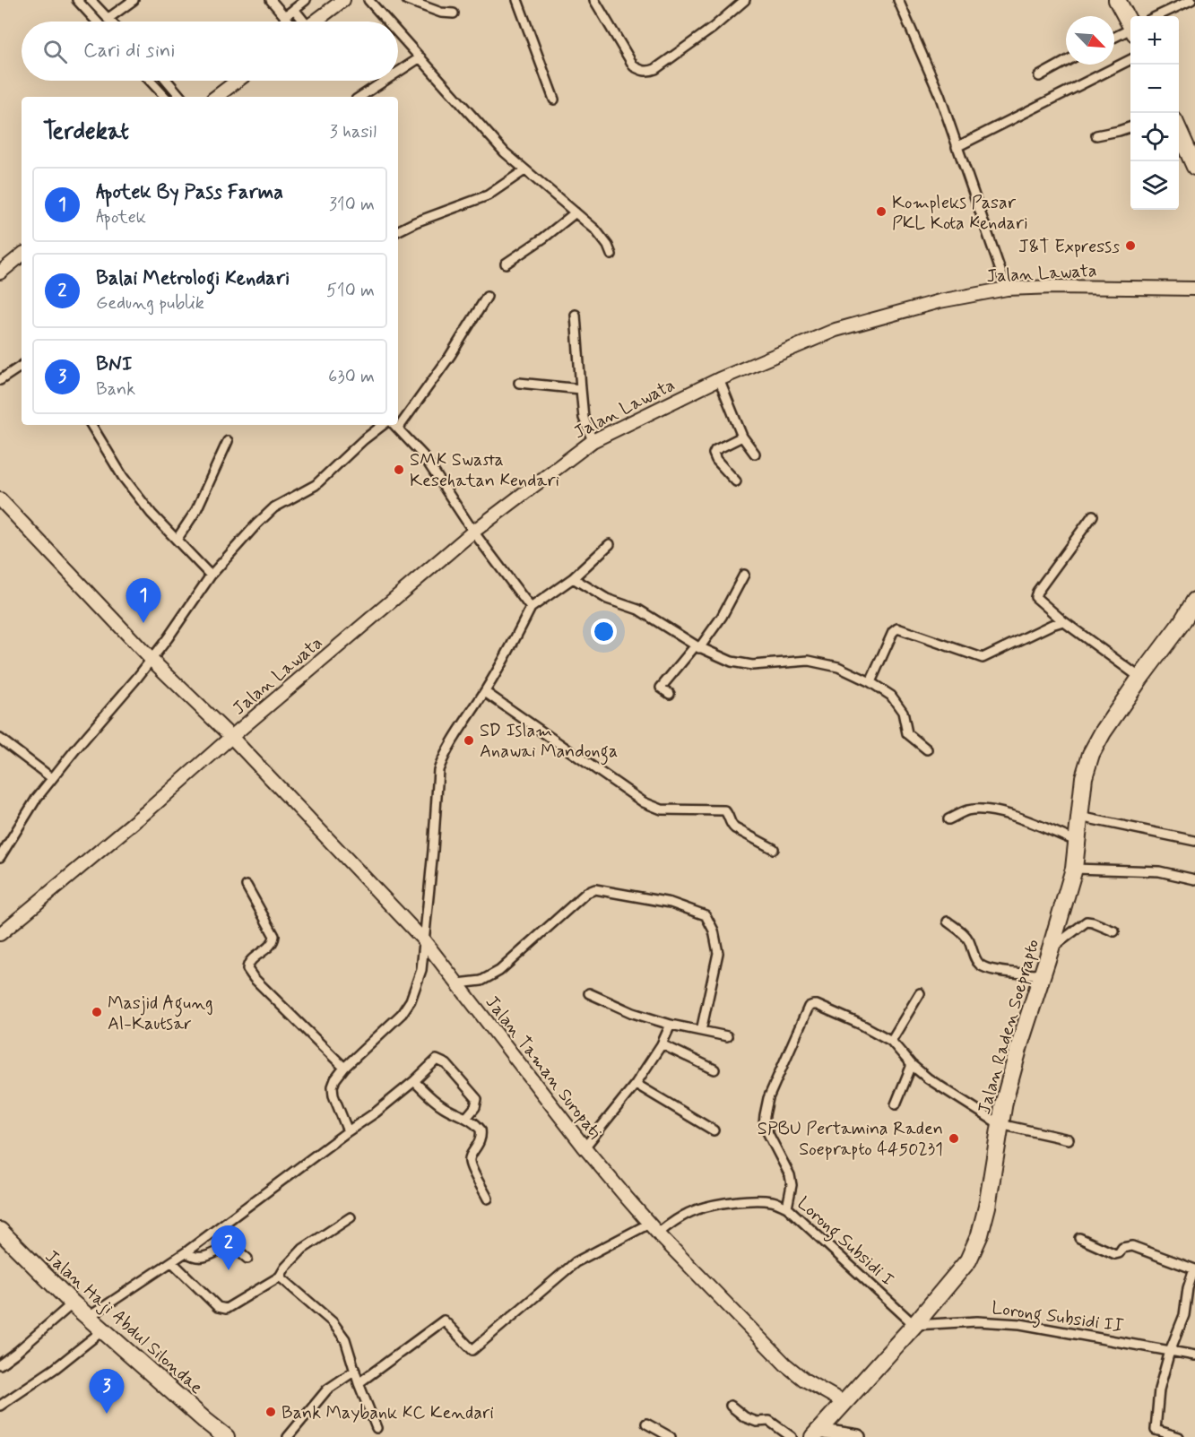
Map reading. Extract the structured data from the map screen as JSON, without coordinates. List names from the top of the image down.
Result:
{
  "streets": {
    "highway": ["Jalan Raden Soeprapto", "Jalan Haji Abdul Silondae"],
    "street": [
      "Jalan Lawata",
      "Jalan Taman Suropati",
      "Lorong Subsidi I",
      "Lorong Subsidi II"
    ]
  },
  "crossings": [
    ["Jalan Lawata", "Jalan Taman Suropati"],
    ["Jalan Raden Soeprapto", "Jalan Taman Suropati"],
    ["Jalan Raden Soeprapto", "Lorong Subsidi I"],
    ["Jalan Raden Soeprapto", "Lorong Subsidi II"],
    ["Jalan Taman Suropati", "Lorong Subsidi I"],
    ["Lorong Subsidi I", "Lorong Subsidi II"]
  ],
  "places": [
    "Kompleks Pasar PKL Kota Kendari",
    "J&T Expresss",
    "SMK Swasta Kesehatan Kendari",
    "SD Islam Anawai Mandonga",
    "Masjid Agung Al-Kautsar",
    "SPBU Pertamina Raden Soeprapto 4450231",
    "Bank Maybank KC Kendari"
  ],
  "north": "bottom right",
  "page": {
    "map_buttons": ["+", "−"],
    "search": "Cari di sini",
    "heading": ["Terdekat", "3 hasil"],
    "list": [
      {
        "mark": "1",
        "name": "Apotek By Pass Farma",
        "note": "Apotek",
        "value": "310 m"
      },
      {
        "mark": "2",
        "name": "Balai Metrologi Kendari",
        "note": "Gedung publik",
        "value": "510 m"
      },
      {
        "mark": "3",
        "name": "BNI",
        "note": "Bank",
        "value": "630 m"
      }
    ],
    "pins": ["1", "2", "3"]
  }
}
